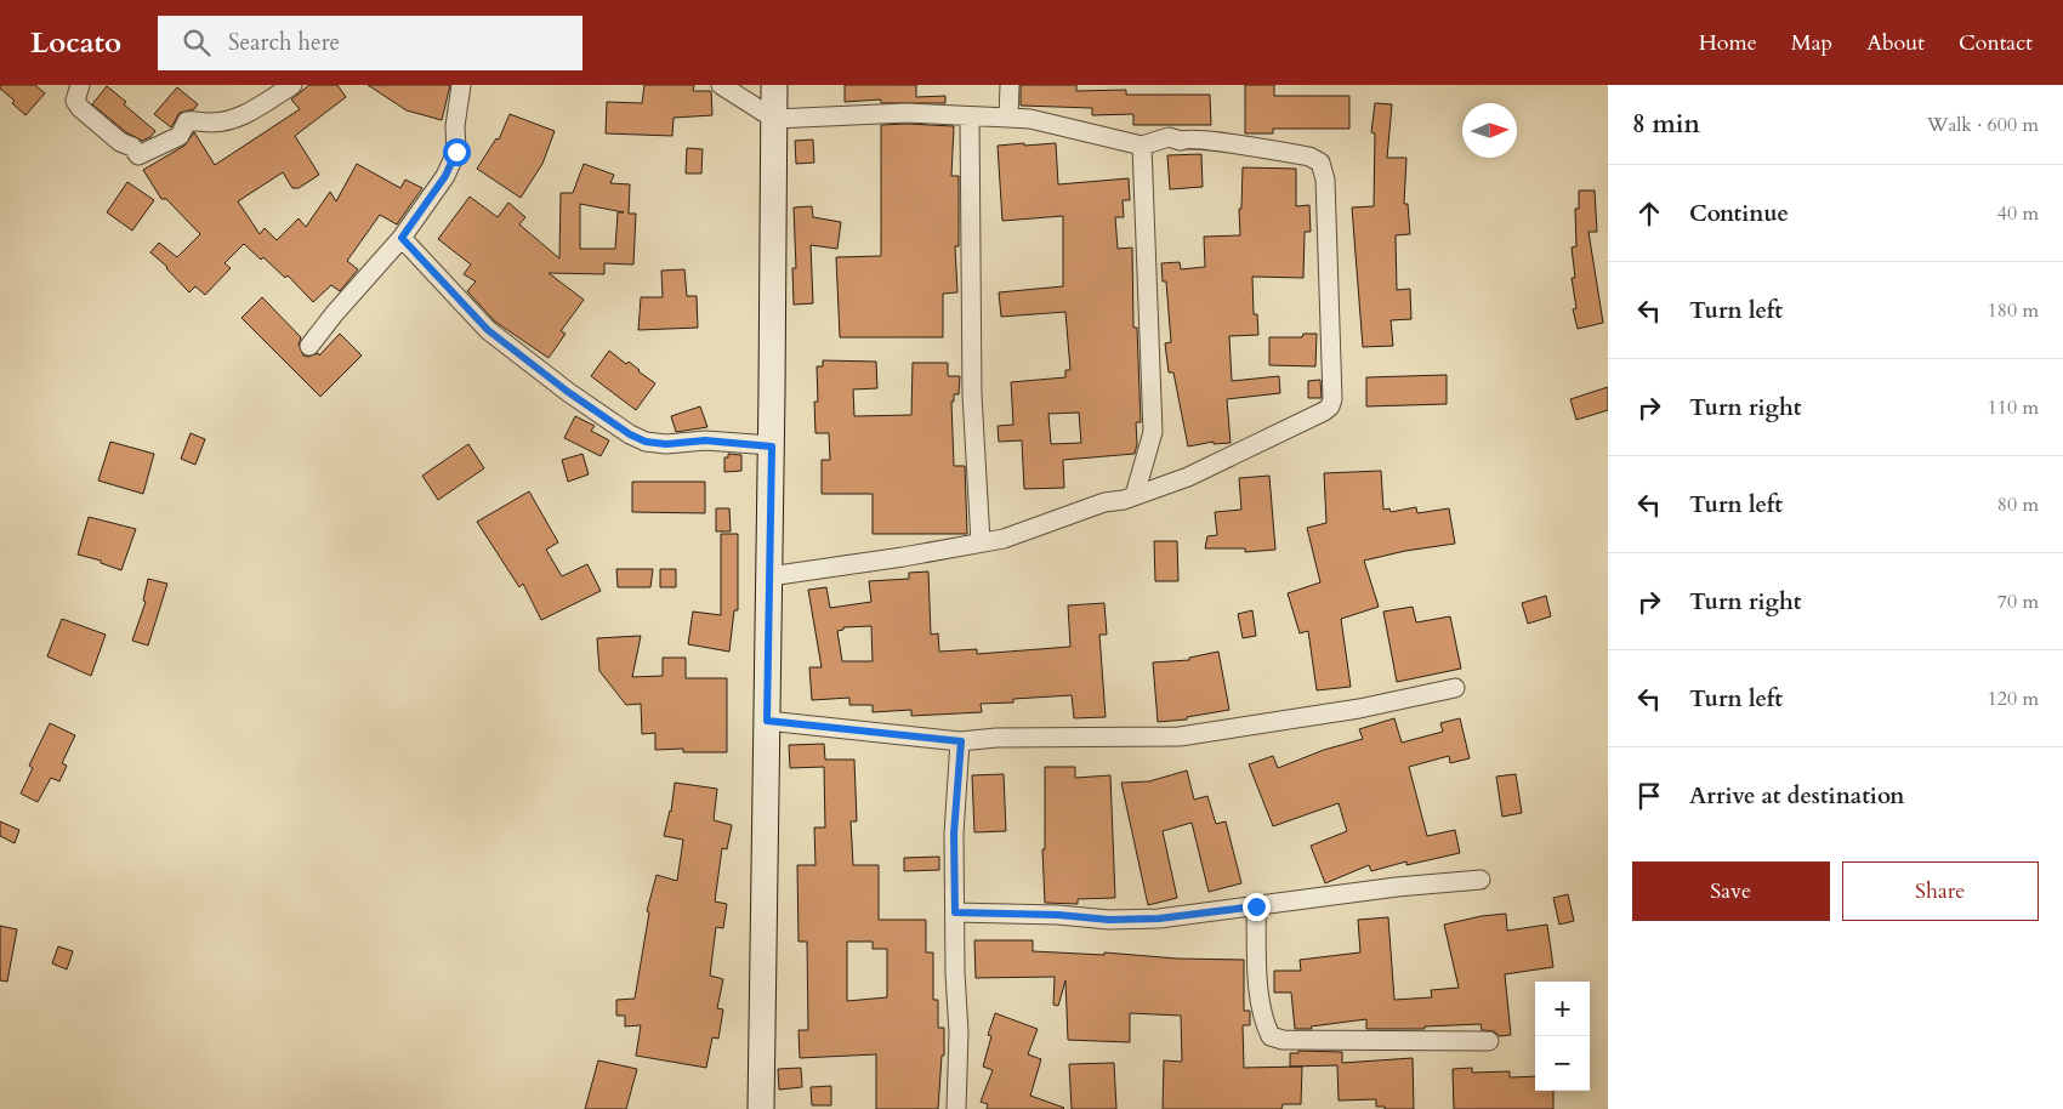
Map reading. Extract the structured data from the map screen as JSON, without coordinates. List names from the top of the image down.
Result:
{
  "north": "right",
  "page": {
    "header": "Locato",
    "search": "Search here",
    "nav": [
      "Home",
      "Map",
      "About",
      "Contact"
    ],
    "heading": ["8 min", "Walk · 600 m"],
    "list": [
      ["Continue", "40 m"],
      ["Turn left", "180 m"],
      ["Turn right", "110 m"],
      ["Turn left", "80 m"],
      ["Turn right", "70 m"],
      ["Turn left", "120 m"],
      "Arrive at destination"
    ],
    "buttons": ["Save", "Share"],
    "map_buttons": ["+", "−"]
  }
}
